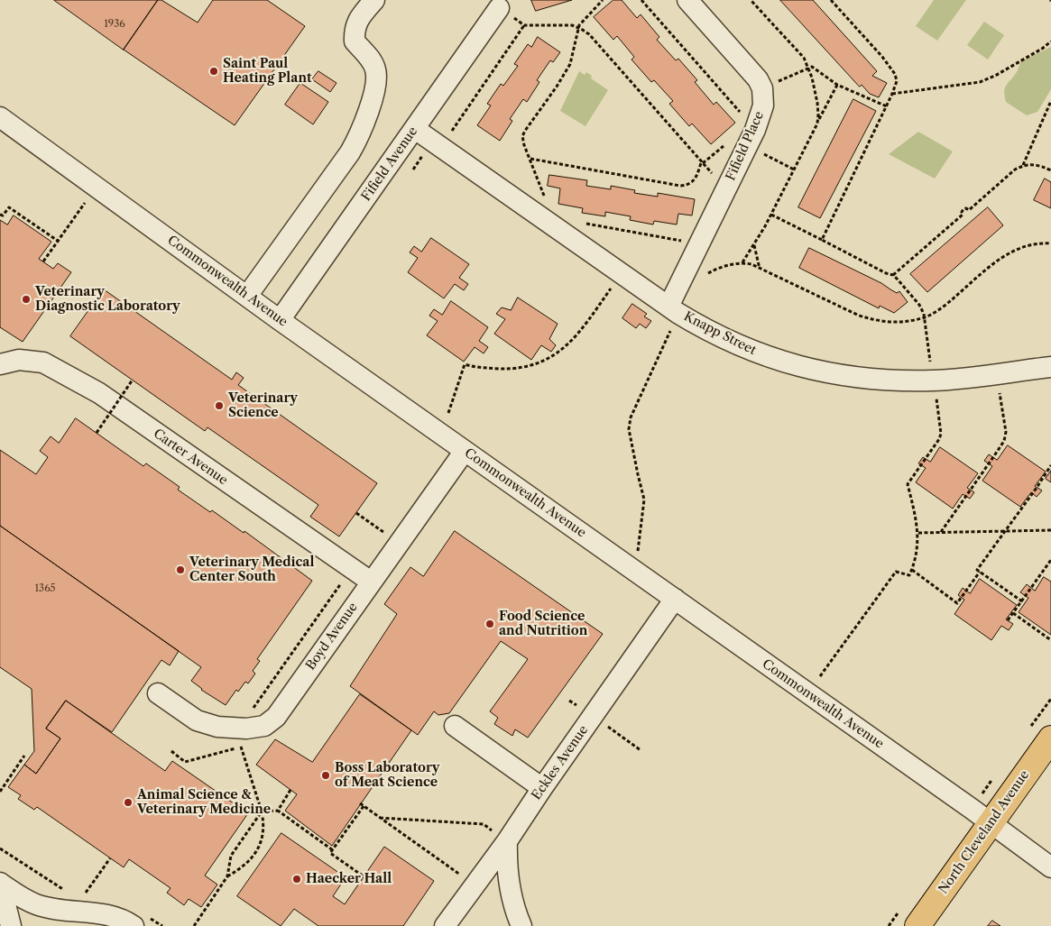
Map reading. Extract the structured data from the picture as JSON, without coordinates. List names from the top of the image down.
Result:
{
  "streets": {
    "main road": ["North Cleveland Avenue"],
    "street": [
      "Fifield Place",
      "Fifield Avenue",
      "Commonwealth Avenue",
      "Knapp Street",
      "Carter Avenue",
      "Boyd Avenue",
      "Eckles Avenue"
    ]
  },
  "crossings": [
    ["Fifield Place", "Knapp Street"],
    ["Fifield Avenue", "Commonwealth Avenue"],
    ["Fifield Avenue", "Knapp Street"],
    ["Commonwealth Avenue", "Boyd Avenue"],
    ["Commonwealth Avenue", "Eckles Avenue"],
    ["Commonwealth Avenue", "North Cleveland Avenue"],
    ["Carter Avenue", "Boyd Avenue"]
  ],
  "places": [
    "Saint Paul Heating Plant",
    "Veterinary Diagnostic Laboratory",
    "Veterinary Science",
    "Veterinary Medical Center South",
    "Food Science and Nutrition",
    "Boss Laboratory of Meat Science",
    "Animal Science & Veterinary Medicine",
    "Haecker Hall"
  ],
  "house_numbers": ["1936", "1365"]
}
